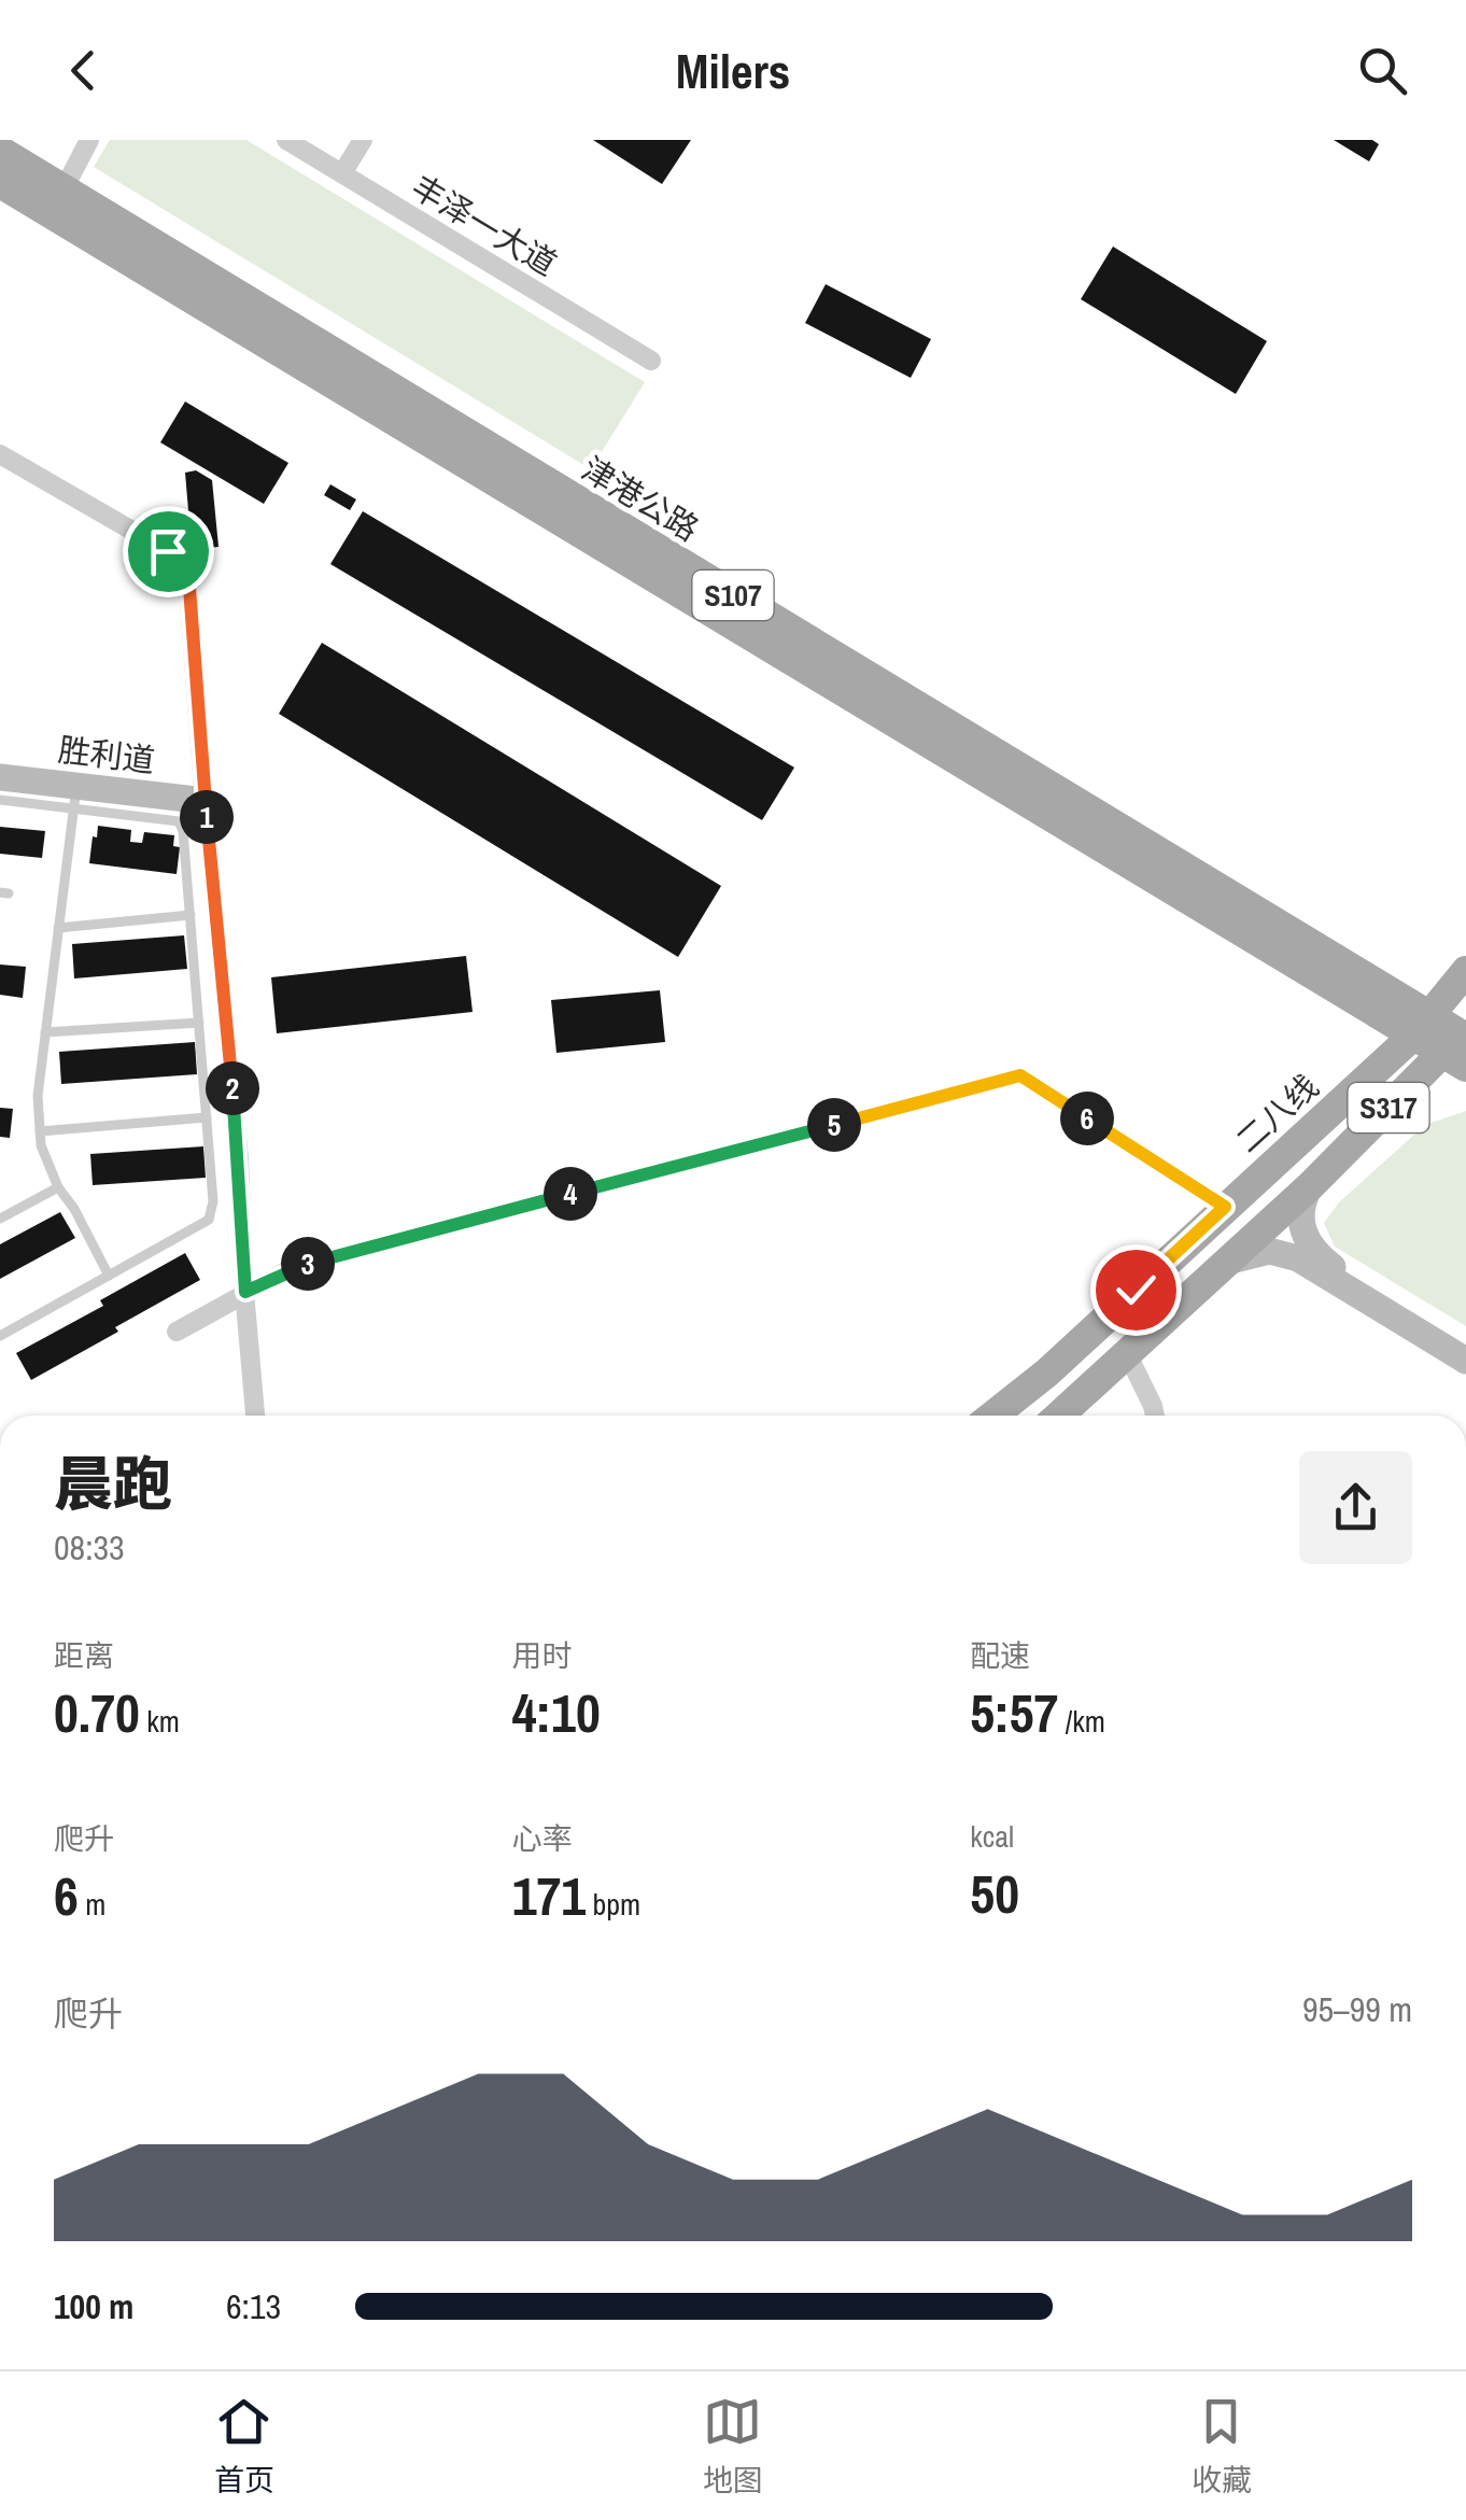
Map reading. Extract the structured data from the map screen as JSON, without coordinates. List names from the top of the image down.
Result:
{
  "streets": {
    "main road": [
      "津港公路",
      "S107",
      "S317",
      "二八线"
    ],
    "street": ["丰泽一大道", "胜利道"]
  },
  "crossings": [
    ["津港公路", "二八线"]
  ],
  "page": {
    "header": "Milers",
    "pins": [
      "1",
      "2",
      "6",
      "5",
      "4",
      "3"
    ],
    "heading": ["晨跑", "08:33"],
    "stats": [
      ["距离", "0.70 km"],
      ["用时", "4:10"],
      ["配速", "5:57 /km"],
      ["爬升", "6 m"],
      ["心率", "171 bpm"],
      ["kcal", "50"]
    ],
    "chart": ["爬升", "95–99 m"],
    "list": [
      {
        "name": "100 m",
        "note": "6:13"
      }
    ],
    "tabs": ["首页", "地图", "收藏"]
  }
}
